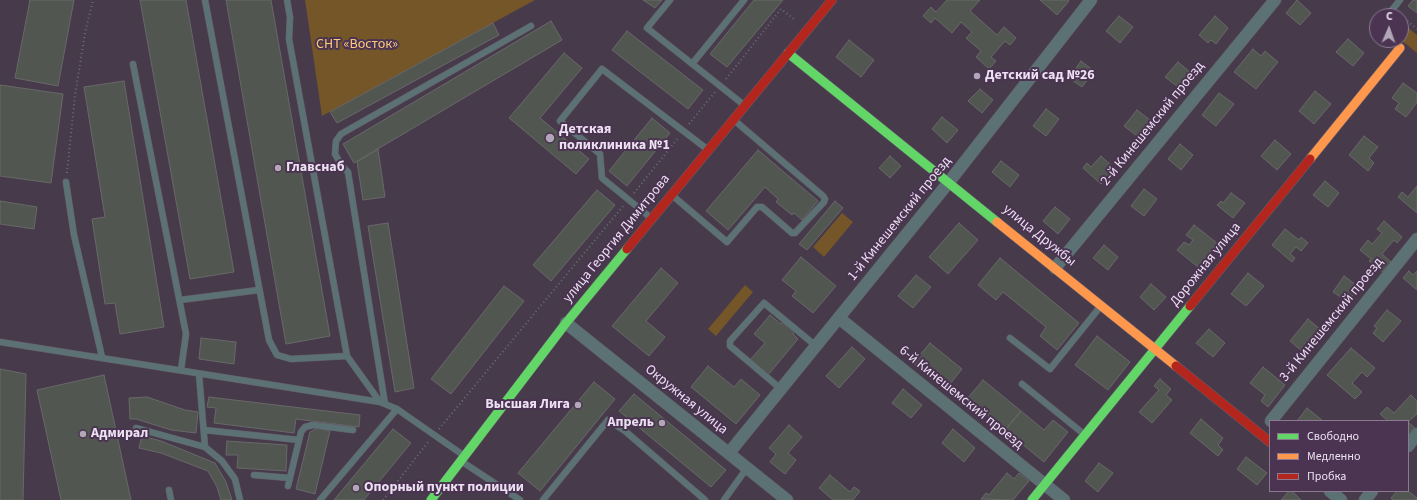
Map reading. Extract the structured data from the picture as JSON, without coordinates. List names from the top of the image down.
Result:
{
  "streets": {
    "street": [
      "2-й Кинешемский проезд",
      "1-й Кинешемский проезд",
      "улица Дружбы",
      "улица Георгия Димитрова",
      "Дорожная улица",
      "3-й Кинешемский проезд",
      "6-й Кинешемский проезд",
      "Окружная улица"
    ]
  },
  "crossings": [
    ["2-й Кинешемский проезд", "улица Дружбы"],
    ["1-й Кинешемский проезд", "улица Дружбы"],
    ["1-й Кинешемский проезд", "6-й Кинешемский проезд"],
    ["1-й Кинешемский проезд", "Окружная улица"],
    ["улица Дружбы", "улица Георгия Димитрова"],
    ["улица Дружбы", "Дорожная улица"],
    ["улица Дружбы", "3-й Кинешемский проезд"],
    ["улица Георгия Димитрова", "Окружная улица"],
    ["Дорожная улица", "6-й Кинешемский проезд"]
  ],
  "parks": ["СНТ «Восток»"],
  "places": [
    "Детский сад №26",
    "Детская поликлиника №1",
    "Главснаб",
    "Высшая Лига",
    "Апрель",
    "Адмирал",
    "Опорный пункт полиции"
  ],
  "legend": ["Свободно", "Медленно", "Пробка"],
  "north": "top"
}
